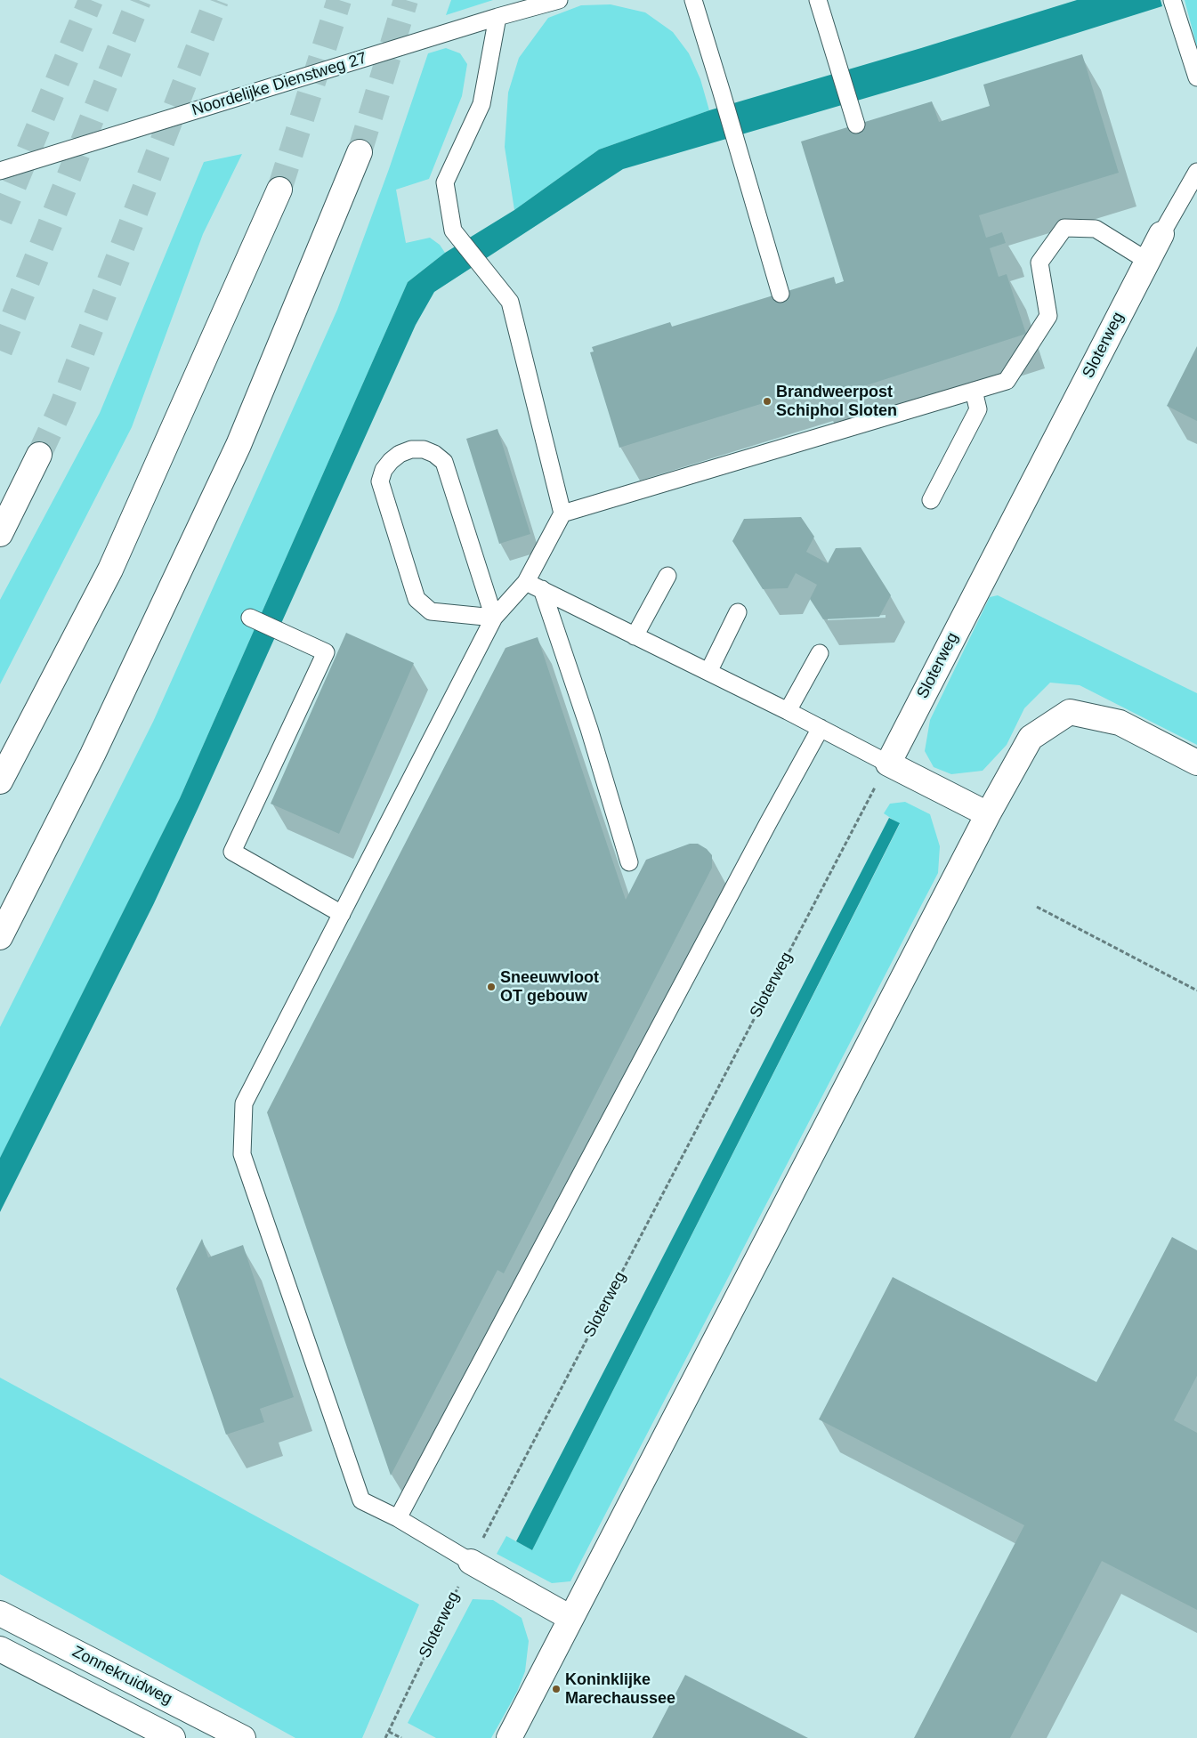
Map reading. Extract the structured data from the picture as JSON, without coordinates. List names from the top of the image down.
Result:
{
  "streets": {
    "main road": ["Sloterweg", "Zonnekruidweg"],
    "lane": ["Noordelijke Dienstweg 27"]
  },
  "places": ["Brandweerpost Schiphol Sloten", "Sneeuwvloot OT gebouw", "Koninklijke Marechaussee"]
}
